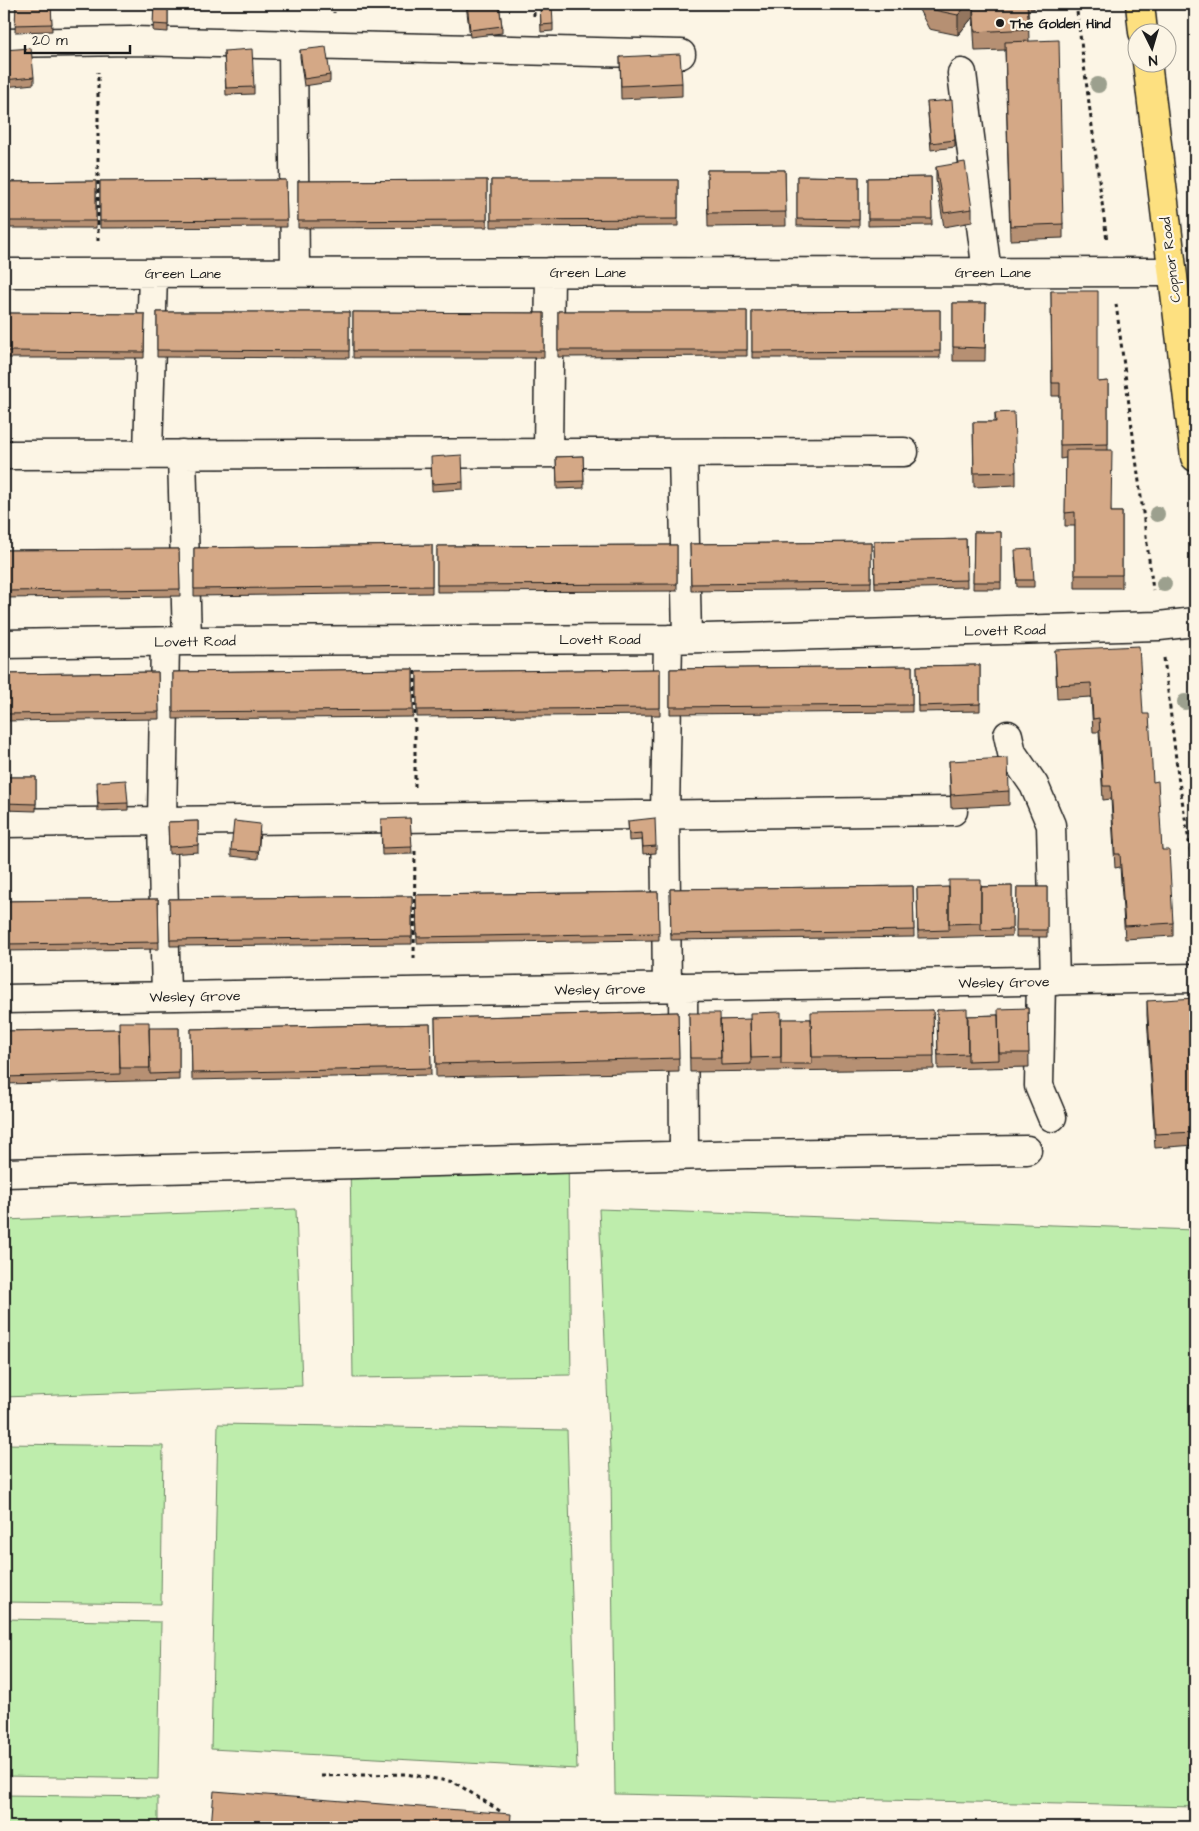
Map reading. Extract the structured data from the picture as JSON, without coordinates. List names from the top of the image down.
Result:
{
  "streets": {
    "main road": ["Copnor Road"],
    "street": ["Green Lane", "Lovett Road", "Wesley Grove"]
  },
  "crossings": [
    ["Copnor Road", "Green Lane"]
  ],
  "places": ["The Golden Hind"],
  "scale_bar": "20 m",
  "north": "bottom"
}
